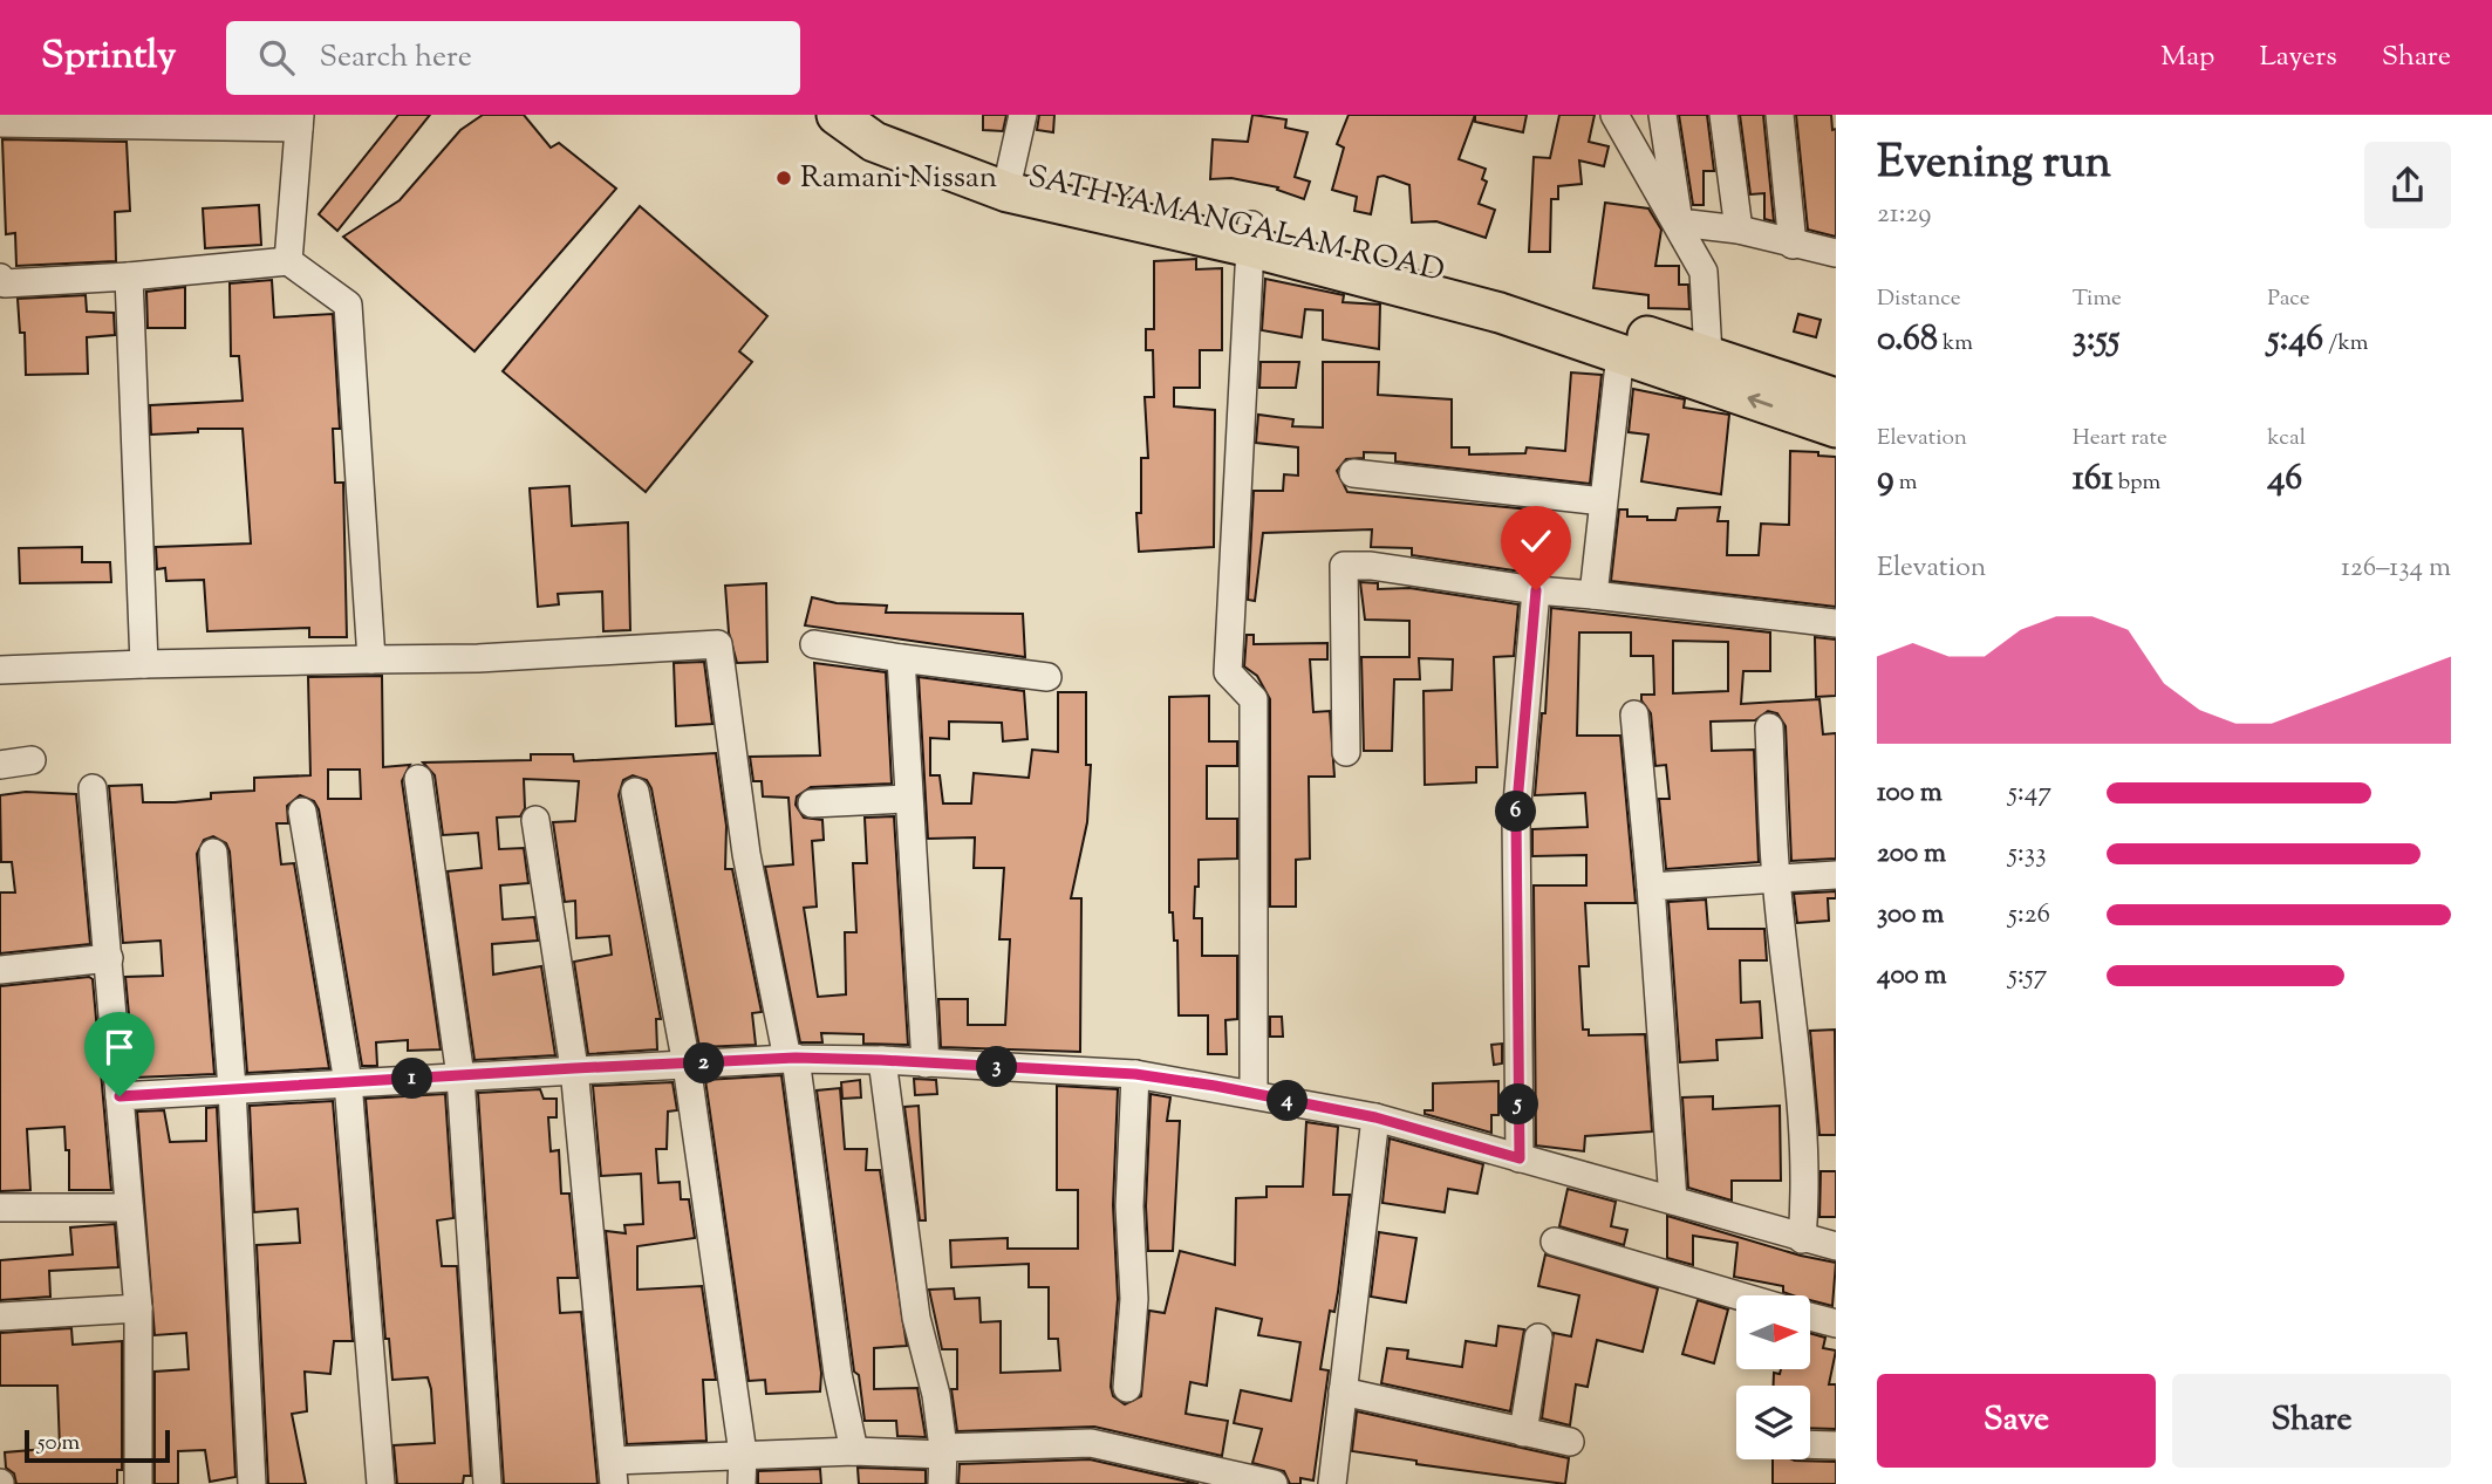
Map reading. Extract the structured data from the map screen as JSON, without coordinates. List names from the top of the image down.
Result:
{
  "streets": {
    "highway": ["SATHYAMANGALAM ROAD"]
  },
  "places": ["Ramani Nissan"],
  "scale_bar": "50 m",
  "north": "right",
  "page": {
    "header": "Sprintly",
    "search": "Search here",
    "nav": ["Map", "Layers", "Share"],
    "heading": ["Evening run", "21:29"],
    "stats": [
      ["Distance", "0.68 km"],
      ["Time", "3:55"],
      ["Pace", "5:46 /km"],
      ["Elevation", "9 m"],
      ["Heart rate", "161 bpm"],
      ["kcal", "46"]
    ],
    "chart": ["Elevation", "126–134 m"],
    "list": [
      {
        "name": "100 m",
        "note": "5:47"
      },
      {
        "name": "200 m",
        "note": "5:33"
      },
      {
        "name": "300 m",
        "note": "5:26"
      },
      {
        "name": "400 m",
        "note": "5:57"
      }
    ],
    "pins": [
      "6",
      "2",
      "3",
      "1",
      "4",
      "5"
    ],
    "buttons": ["Save", "Share"],
    "scale": "50 m"
  }
}
